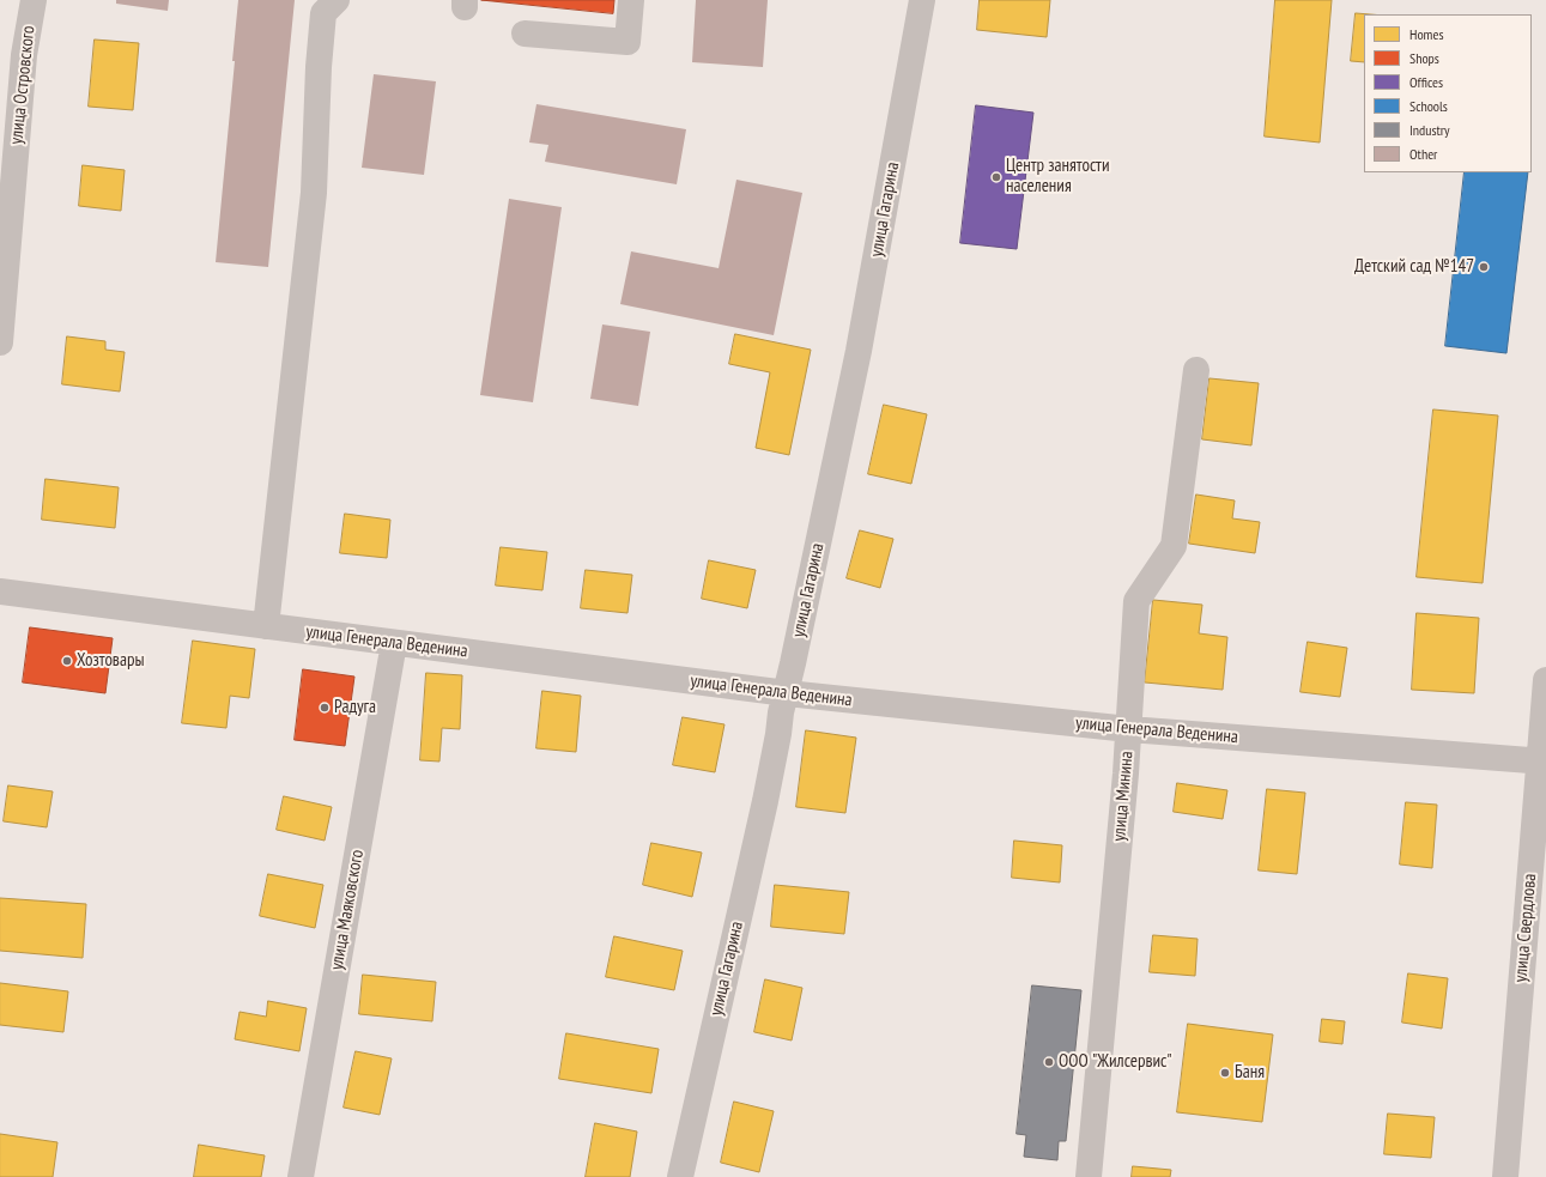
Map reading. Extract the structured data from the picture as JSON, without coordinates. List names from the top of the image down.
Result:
{
  "streets": {
    "street": [
      "улица Островского",
      "улица Гагарина",
      "улица Генерала Веденина",
      "улица Минина",
      "улица Маяковского",
      "улица Свердлова"
    ]
  },
  "crossings": [
    ["улица Гагарина", "улица Генерала Веденина"],
    ["улица Генерала Веденина", "улица Минина"],
    ["улица Генерала Веденина", "улица Маяковского"],
    ["улица Генерала Веденина", "улица Свердлова"]
  ],
  "places": [
    "Центр занятости населения",
    "Детский сад №147",
    "Хозтовары",
    "Радуга",
    "ООО \"Жилсервис\"",
    "Баня"
  ],
  "legend": [
    "Homes",
    "Shops",
    "Offices",
    "Schools",
    "Industry",
    "Other"
  ]
}
